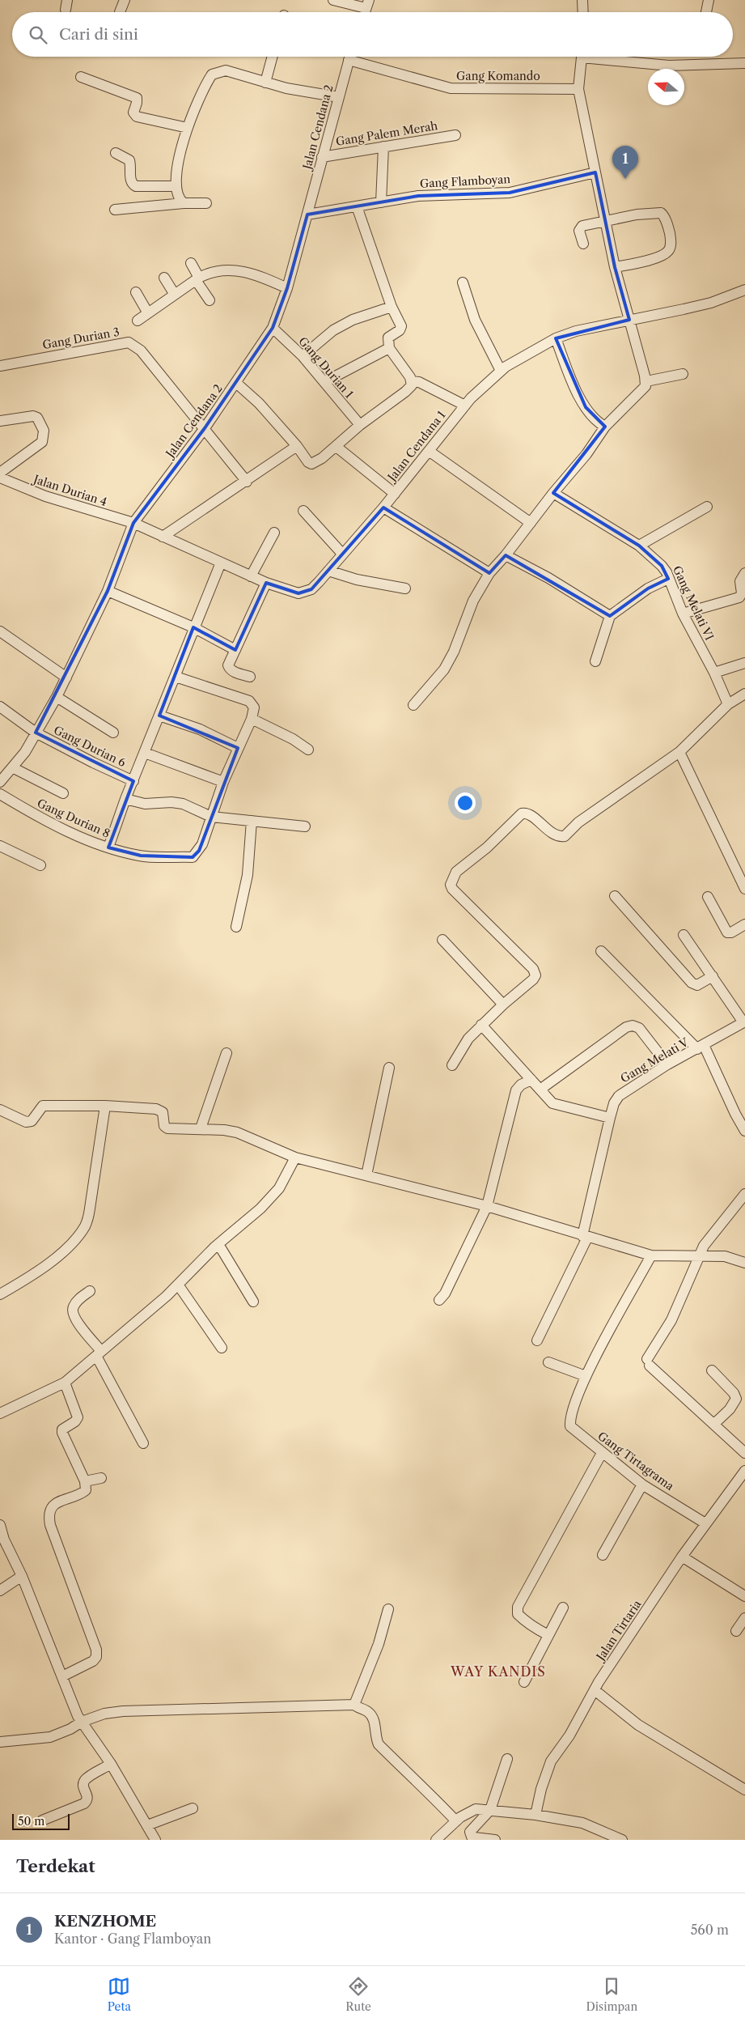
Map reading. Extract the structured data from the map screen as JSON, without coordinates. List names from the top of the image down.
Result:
{
  "streets": {
    "street": [
      "Gang Komando",
      "Jalan Cendana 2",
      "Gang Palem Merah",
      "Gang Flamboyan",
      "Gang Durian 3",
      "Gang Durian 1",
      "Jalan Cendana 1",
      "Jalan Durian 4",
      "Gang Melati VI",
      "Gang Durian 6",
      "Gang Durian 8",
      "Gang Melati V",
      "Gang Tirtagrama",
      "Jalan Tirtaria"
    ]
  },
  "crossings": [
    ["Gang Komando", "Jalan Cendana 2"],
    ["Jalan Cendana 2", "Gang Palem Merah"],
    ["Jalan Cendana 2", "Gang Flamboyan"],
    ["Jalan Cendana 2", "Gang Durian 3"],
    ["Jalan Cendana 2", "Gang Durian 1"],
    ["Jalan Cendana 2", "Jalan Cendana 1"],
    ["Jalan Cendana 2", "Jalan Durian 4"],
    ["Jalan Cendana 2", "Gang Durian 6"],
    ["Jalan Cendana 1", "Jalan Durian 4"],
    ["Gang Tirtagrama", "Jalan Tirtaria"]
  ],
  "districts": ["WAY KANDIS"],
  "scale_bar": "50 m",
  "north": "left",
  "page": {
    "search": "Cari di sini",
    "pins": "1",
    "scale": "50 m",
    "heading": "Terdekat",
    "list": [
      {
        "mark": "1",
        "name": "KENZHOME",
        "note": "Kantor · Gang Flamboyan",
        "value": "560 m"
      }
    ],
    "nav": ["Peta", "Rute", "Disimpan"]
  }
}
